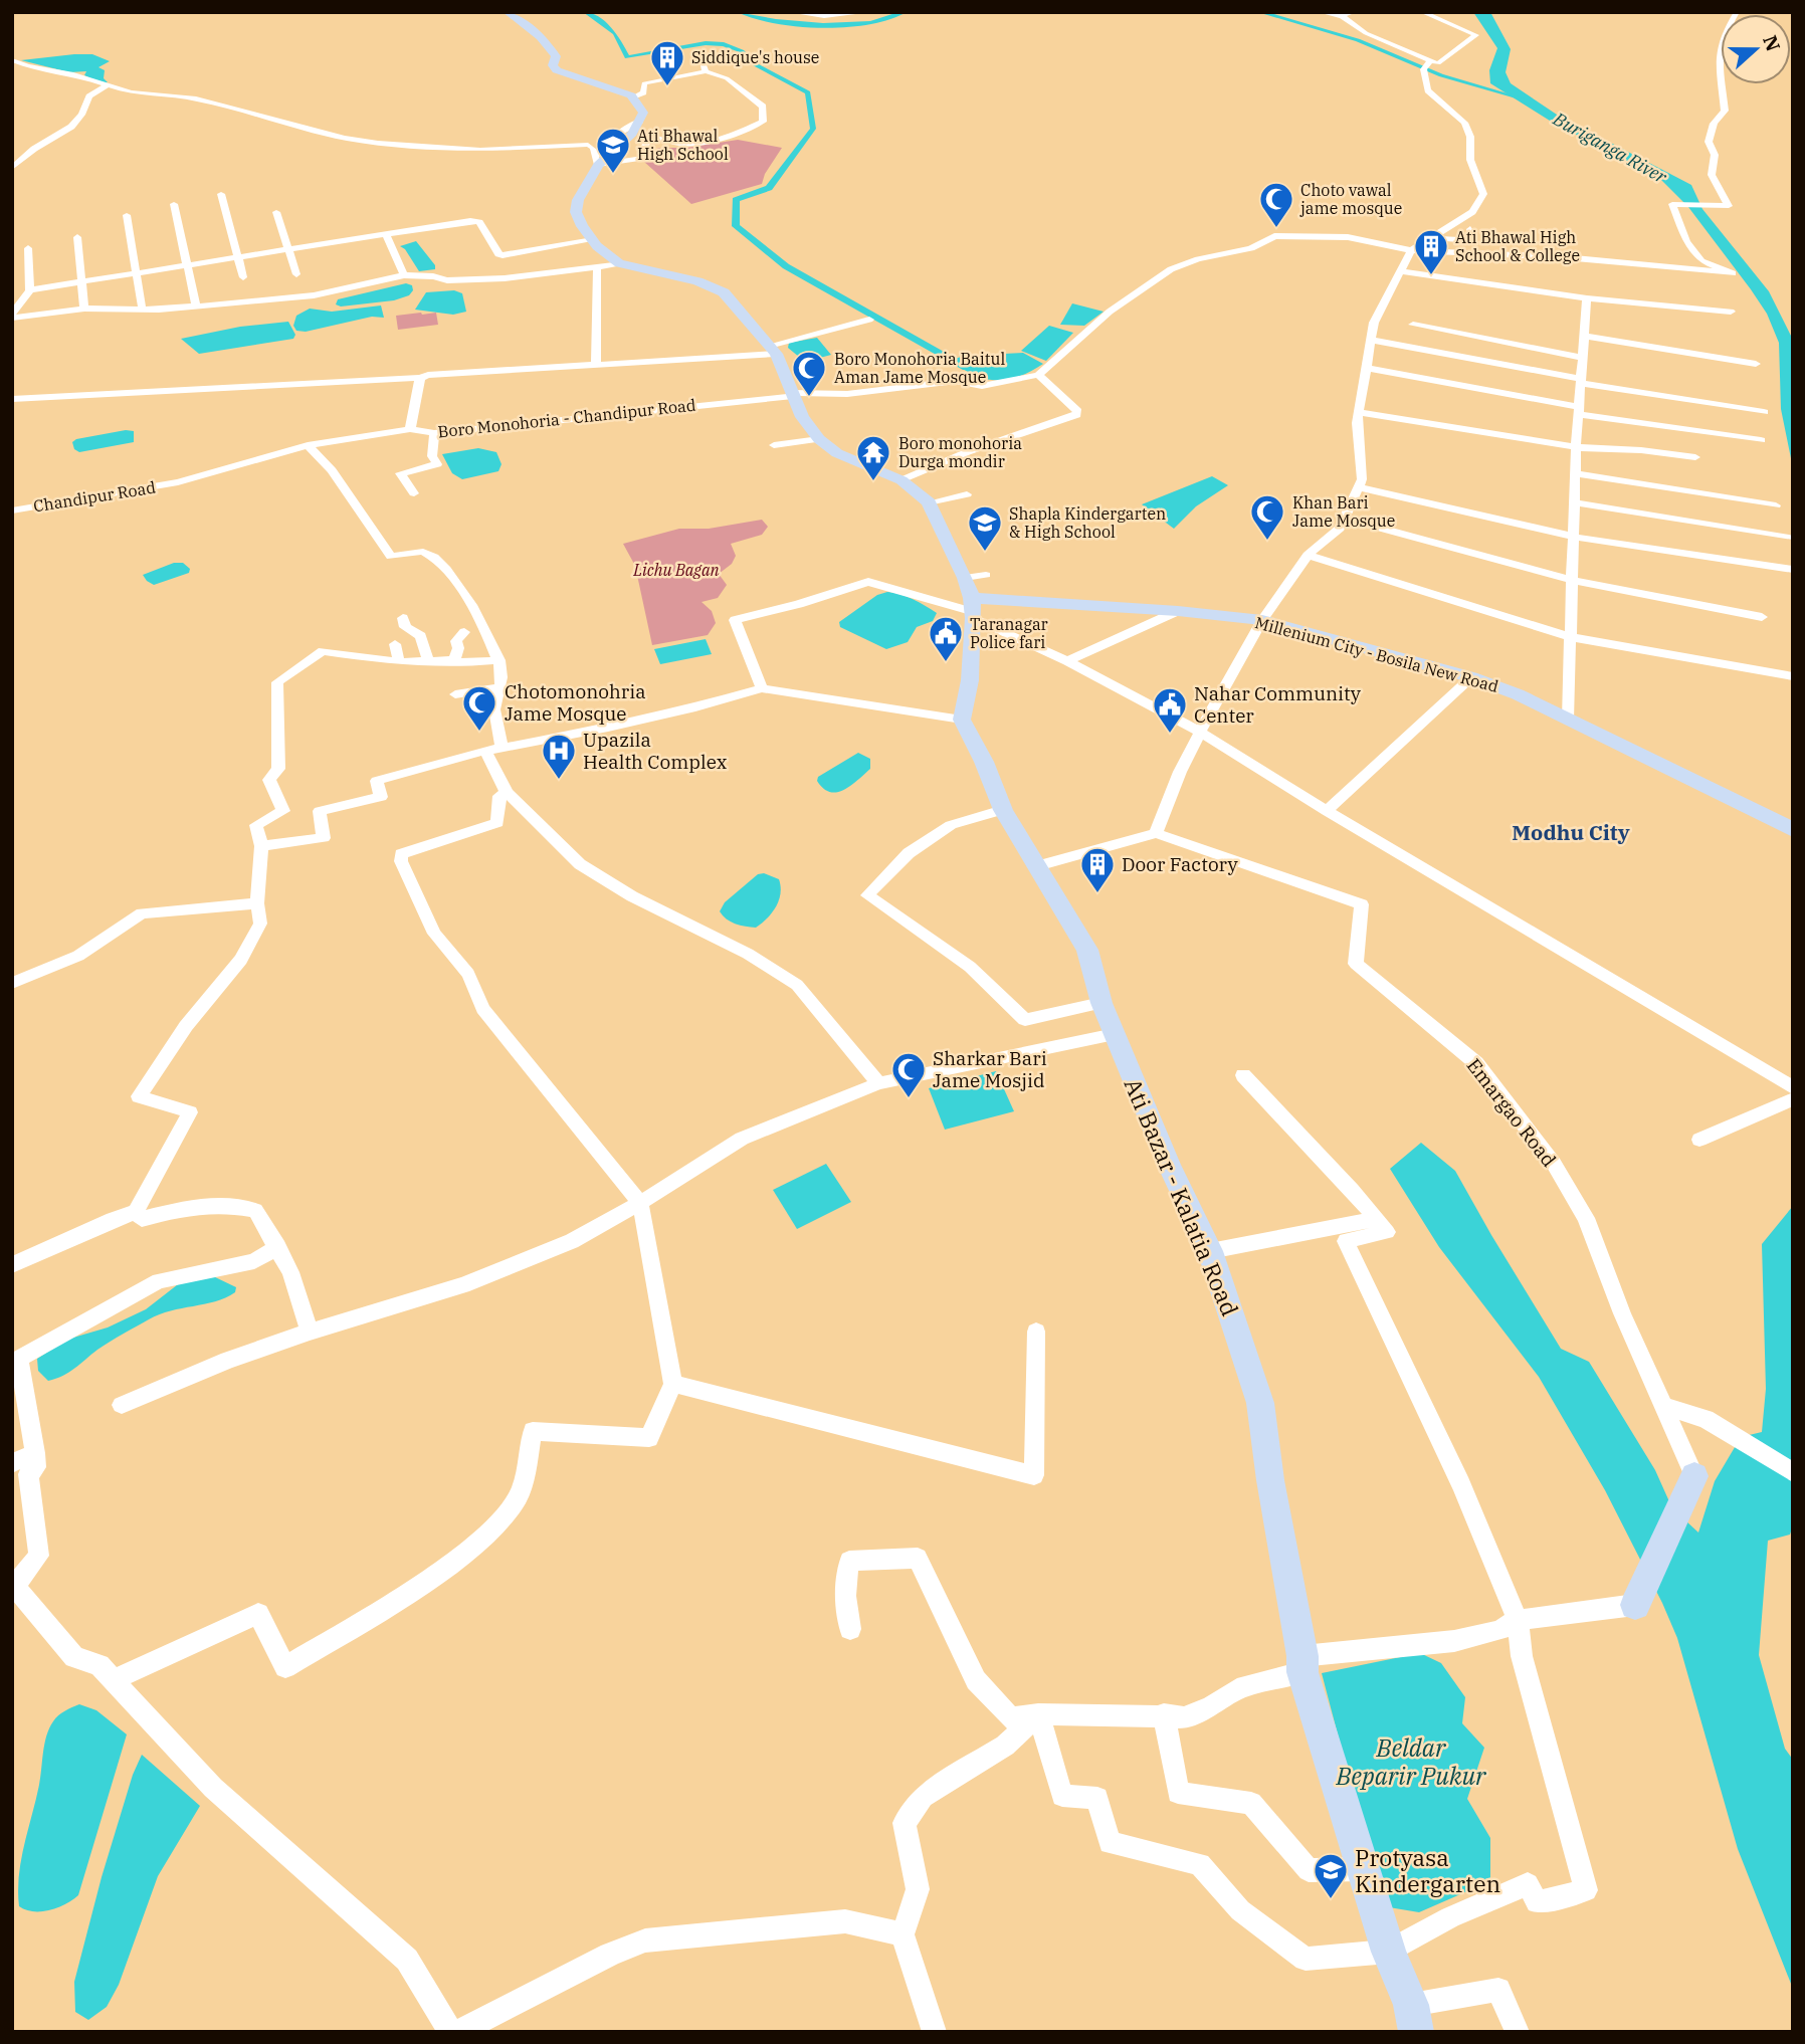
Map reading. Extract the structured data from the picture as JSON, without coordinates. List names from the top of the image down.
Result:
{
  "streets": {
    "main road": ["Millenium City - Bosila New Road", "Ati Bazar - Kalatia Road"],
    "street": ["Boro Monohoria - Chandipur Road", "Chandipur Road", "Emargao Road"]
  },
  "crossings": [
    ["Boro Monohoria - Chandipur Road", "Chandipur Road"]
  ],
  "districts": ["Modhu City"],
  "water": ["Buriganga River", "Beldar Beparir Pukur"],
  "parks": ["Lichu Bagan"],
  "places": {
    "building": ["Siddique's house", "Ati Bhawal High School & College", "Door Factory"],
    "school or university": ["Ati Bhawal High School", "Shapla Kindergarten & High School", "Protyasa Kindergarten"],
    "mosque": [
      "Choto vawal jame mosque",
      "Boro Monohoria Baitul Aman Jame Mosque",
      "Khan Bari Jame Mosque",
      "Chotomonohria Jame Mosque",
      "Sharkar Bari Jame Mosjid"
    ],
    "temple": ["Boro monohoria Durga mondir"],
    "public building": ["Taranagar Police fari", "Nahar Community Center"],
    "hospital": ["Upazila Health Complex"]
  },
  "north": "right"
}
